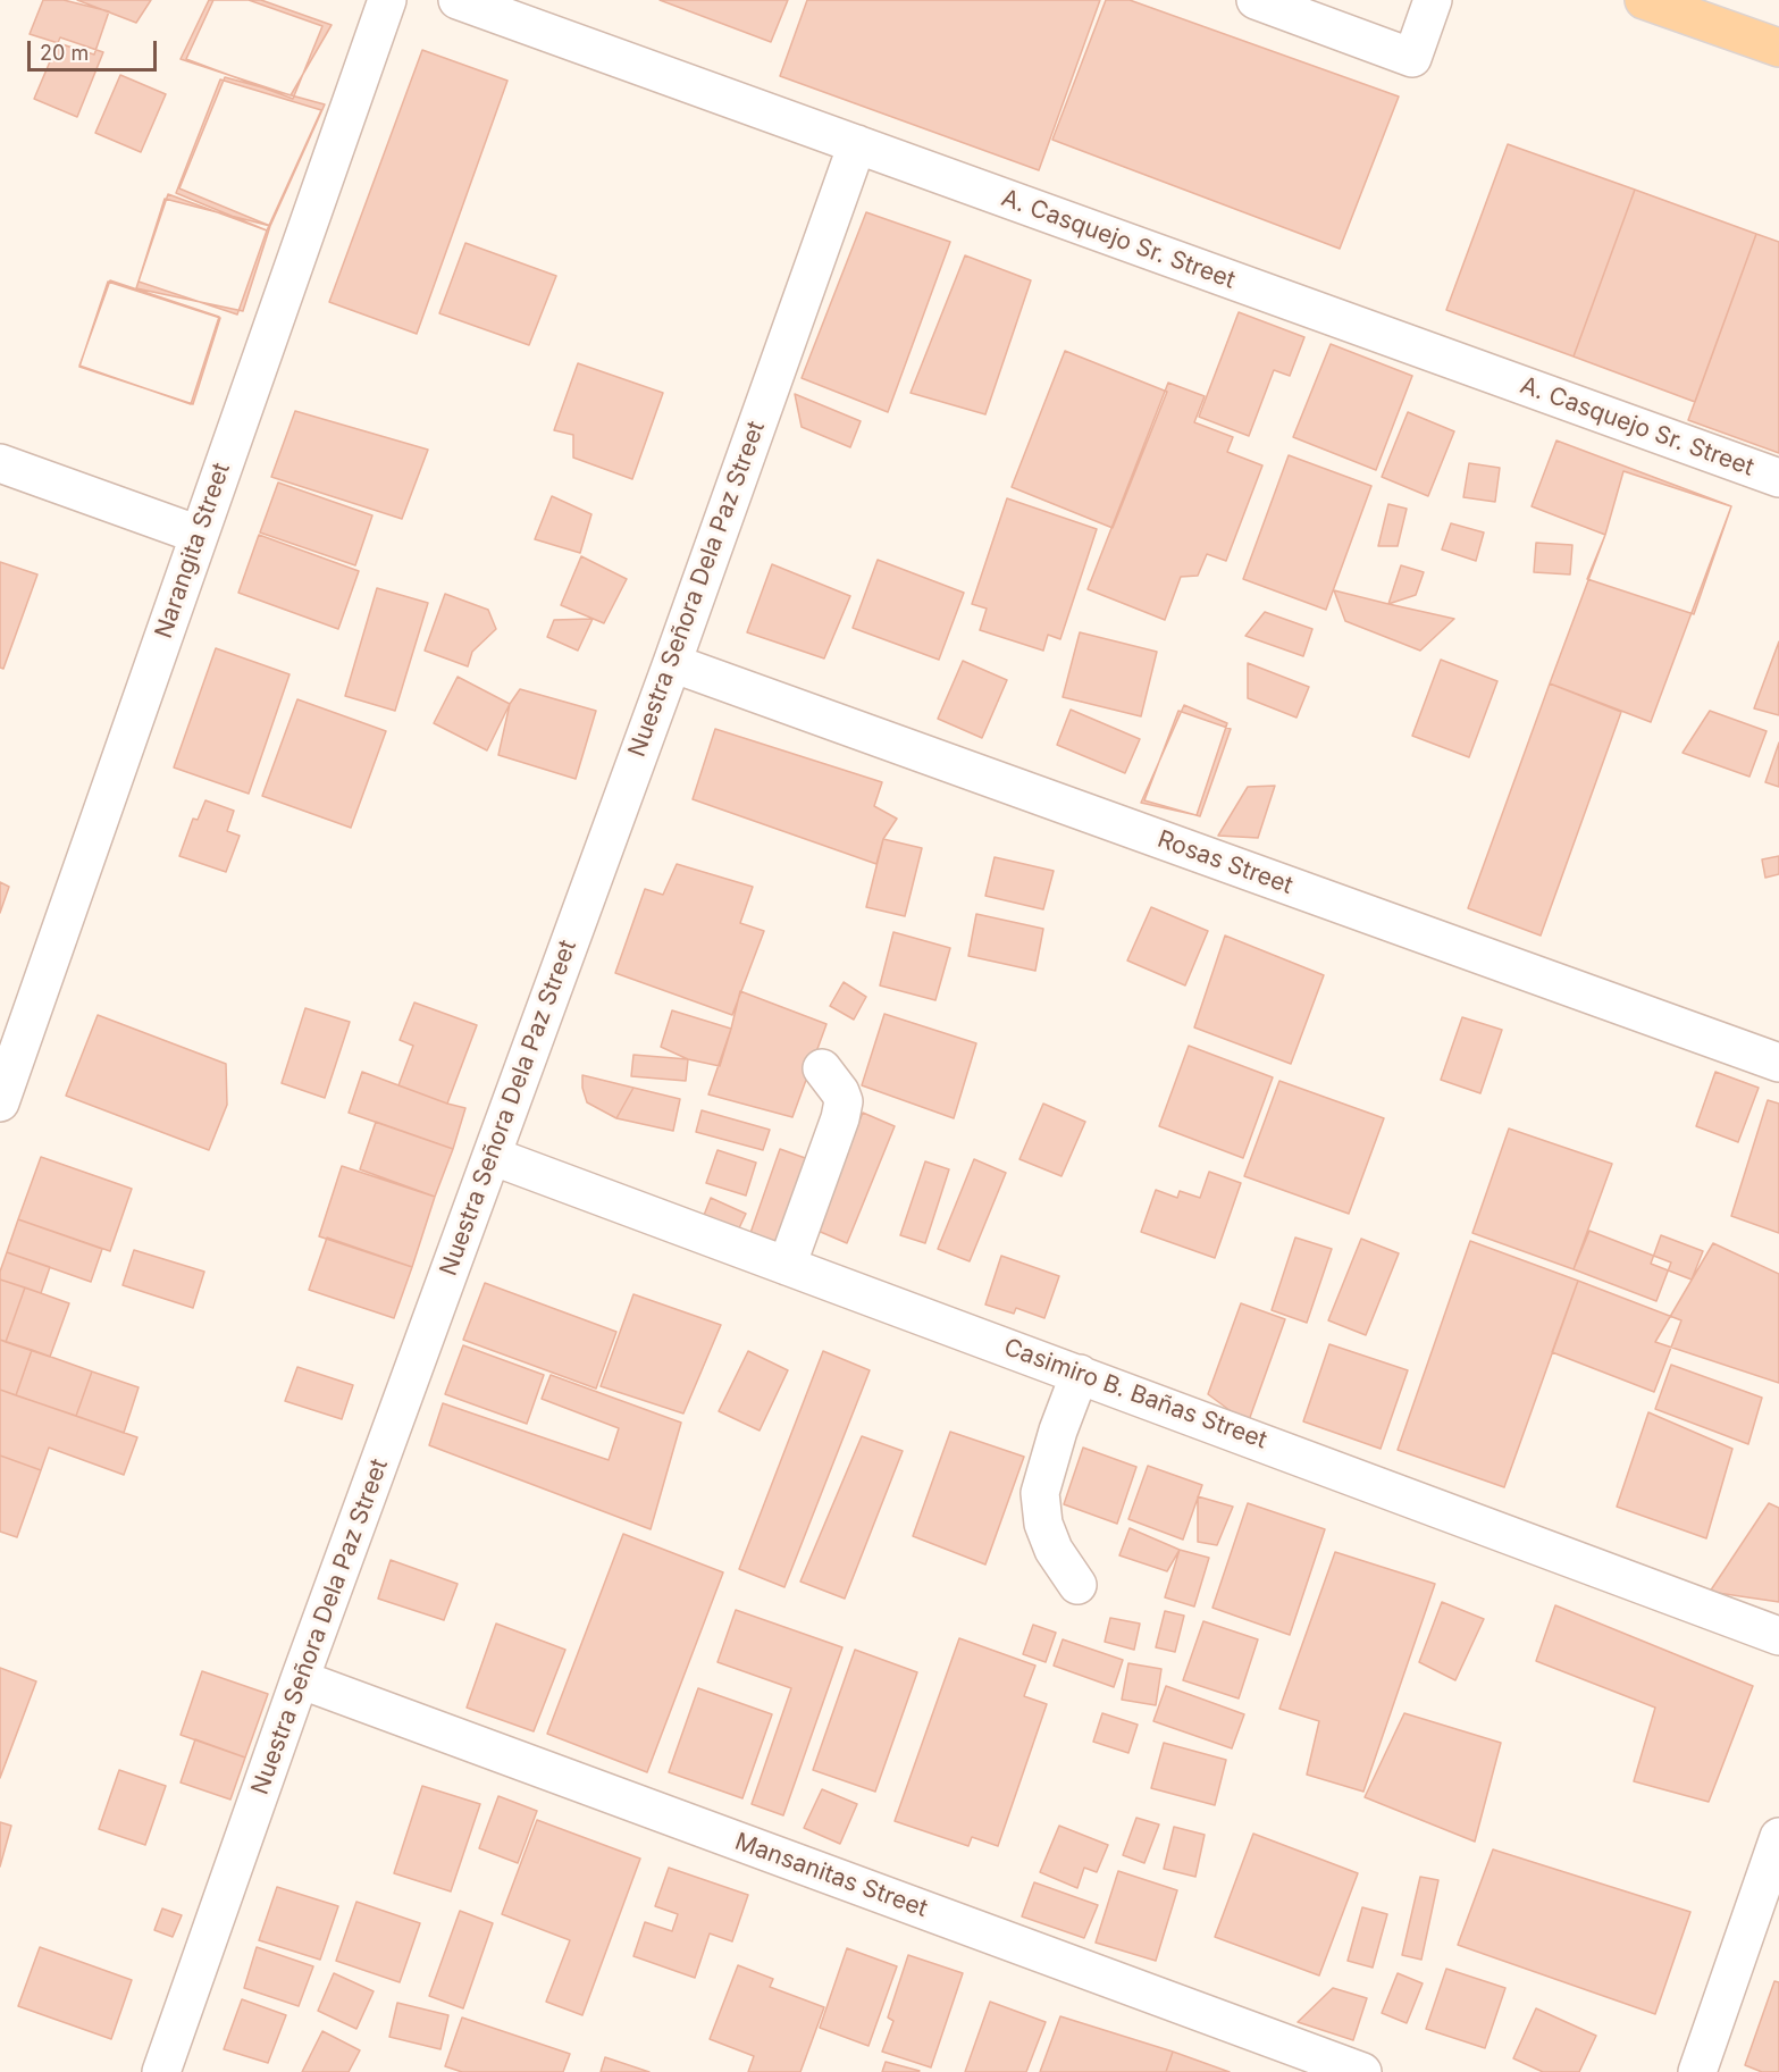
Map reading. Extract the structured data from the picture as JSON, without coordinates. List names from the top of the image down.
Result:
{
  "streets": {
    "street": [
      "A. Casquejo Sr. Street",
      "Narangita Street",
      "Nuestra Señora Dela Paz Street",
      "Rosas Street",
      "Casimiro B. Bañas Street",
      "Mansanitas Street"
    ]
  },
  "crossings": [
    ["A. Casquejo Sr. Street", "Nuestra Señora Dela Paz Street"],
    ["Nuestra Señora Dela Paz Street", "Rosas Street"],
    ["Nuestra Señora Dela Paz Street", "Casimiro B. Bañas Street"],
    ["Nuestra Señora Dela Paz Street", "Mansanitas Street"]
  ],
  "scale_bar": "20 m"
}
